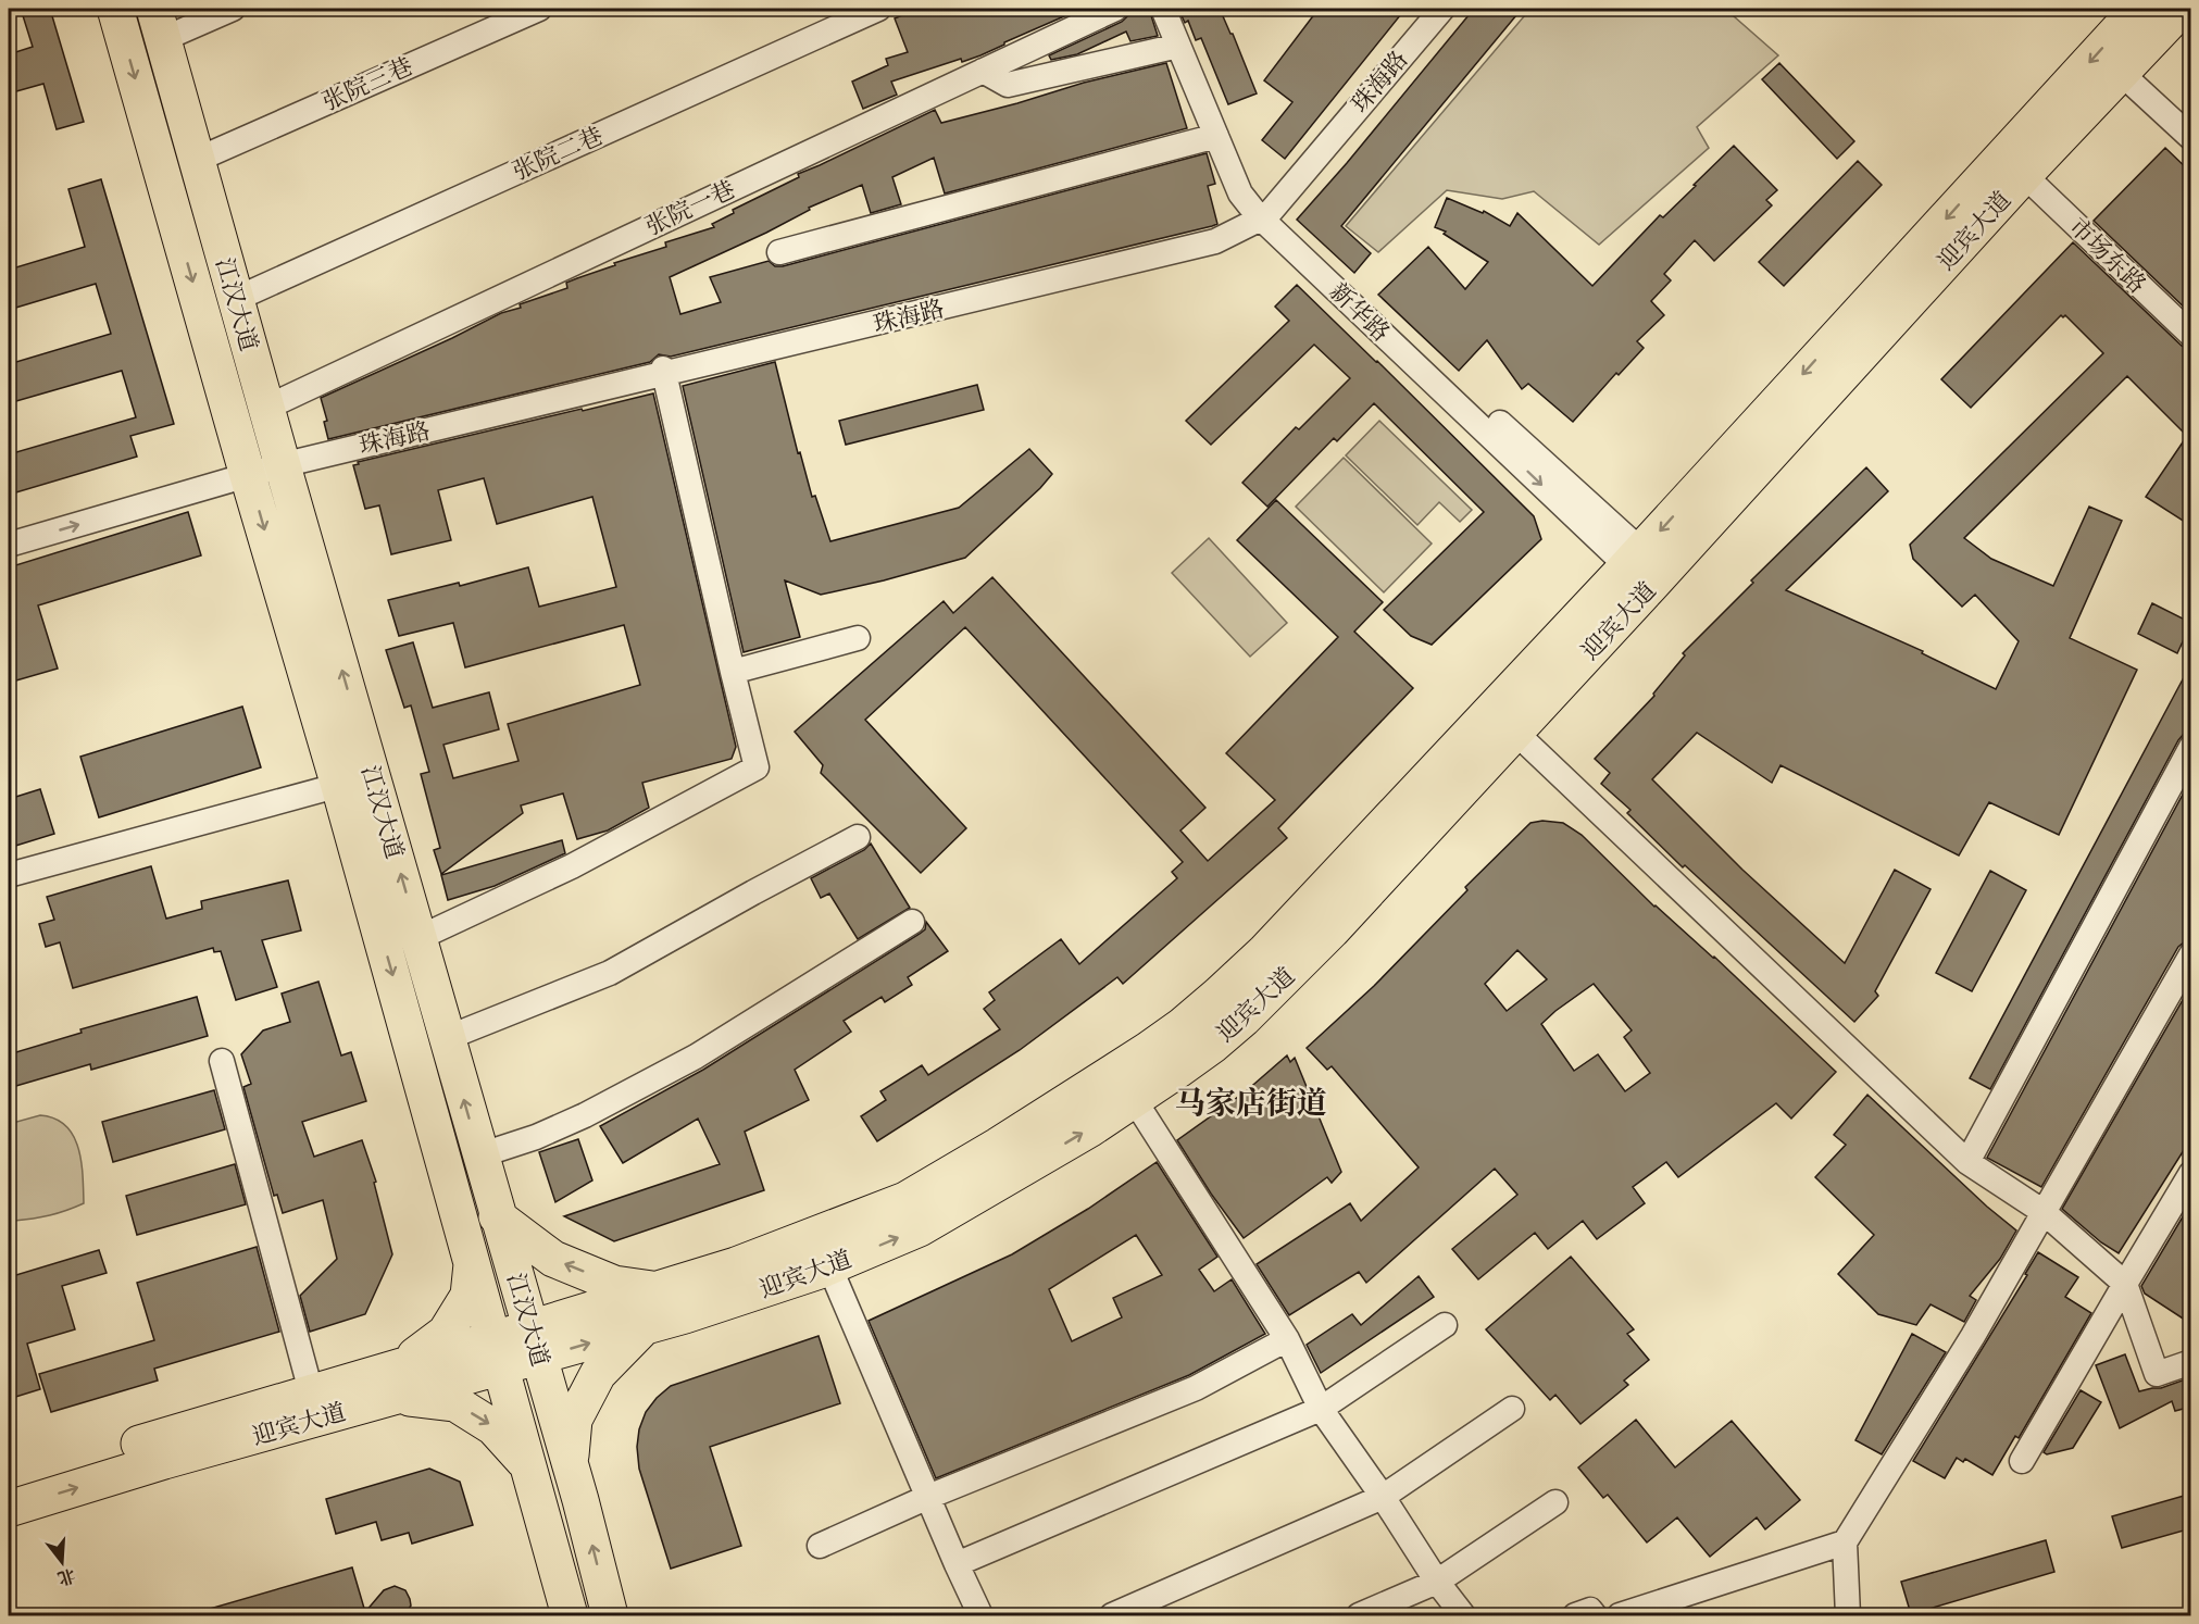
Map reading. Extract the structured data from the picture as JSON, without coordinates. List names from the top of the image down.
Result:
{
  "streets": {
    "main road": ["迎宾大道", "江汉大道"],
    "street": [
      "珠海路",
      "张院三巷",
      "张院二巷",
      "张院一巷",
      "市场东路",
      "新华路"
    ]
  },
  "crossings": [
    ["珠海路", "江汉大道"],
    ["珠海路", "新华路"],
    ["张院三巷", "江汉大道"],
    ["张院二巷", "江汉大道"],
    ["张院一巷", "江汉大道"],
    ["迎宾大道", "市场东路"],
    ["迎宾大道", "江汉大道"],
    ["迎宾大道", "新华路"]
  ],
  "districts": ["马家店街道"],
  "north": "bottom"
}
